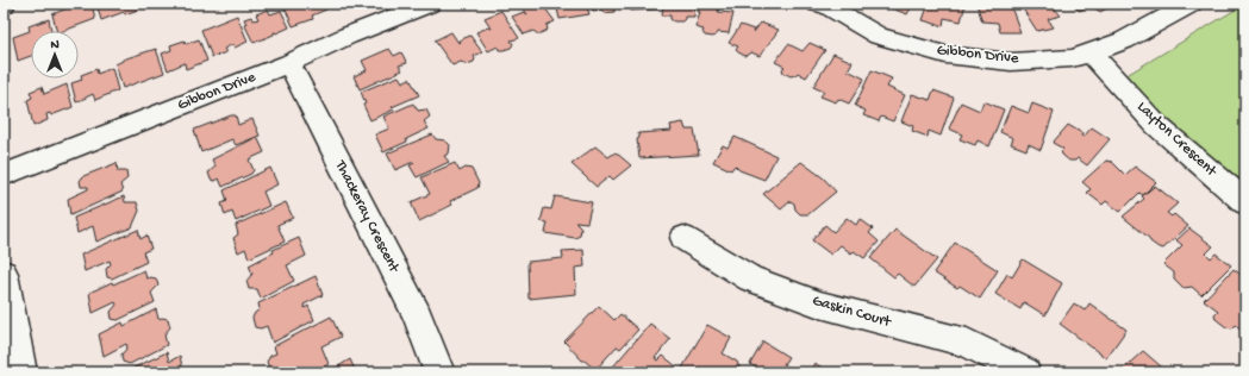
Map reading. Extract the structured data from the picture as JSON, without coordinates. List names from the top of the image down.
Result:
{
  "streets": {
    "street": [
      "Gibbon Drive",
      "Layton Crescent",
      "Thackeray Crescent",
      "Gaskin Court"
    ]
  },
  "crossings": [
    ["Gibbon Drive", "Layton Crescent"],
    ["Gibbon Drive", "Thackeray Crescent"]
  ],
  "north": "top"
}
